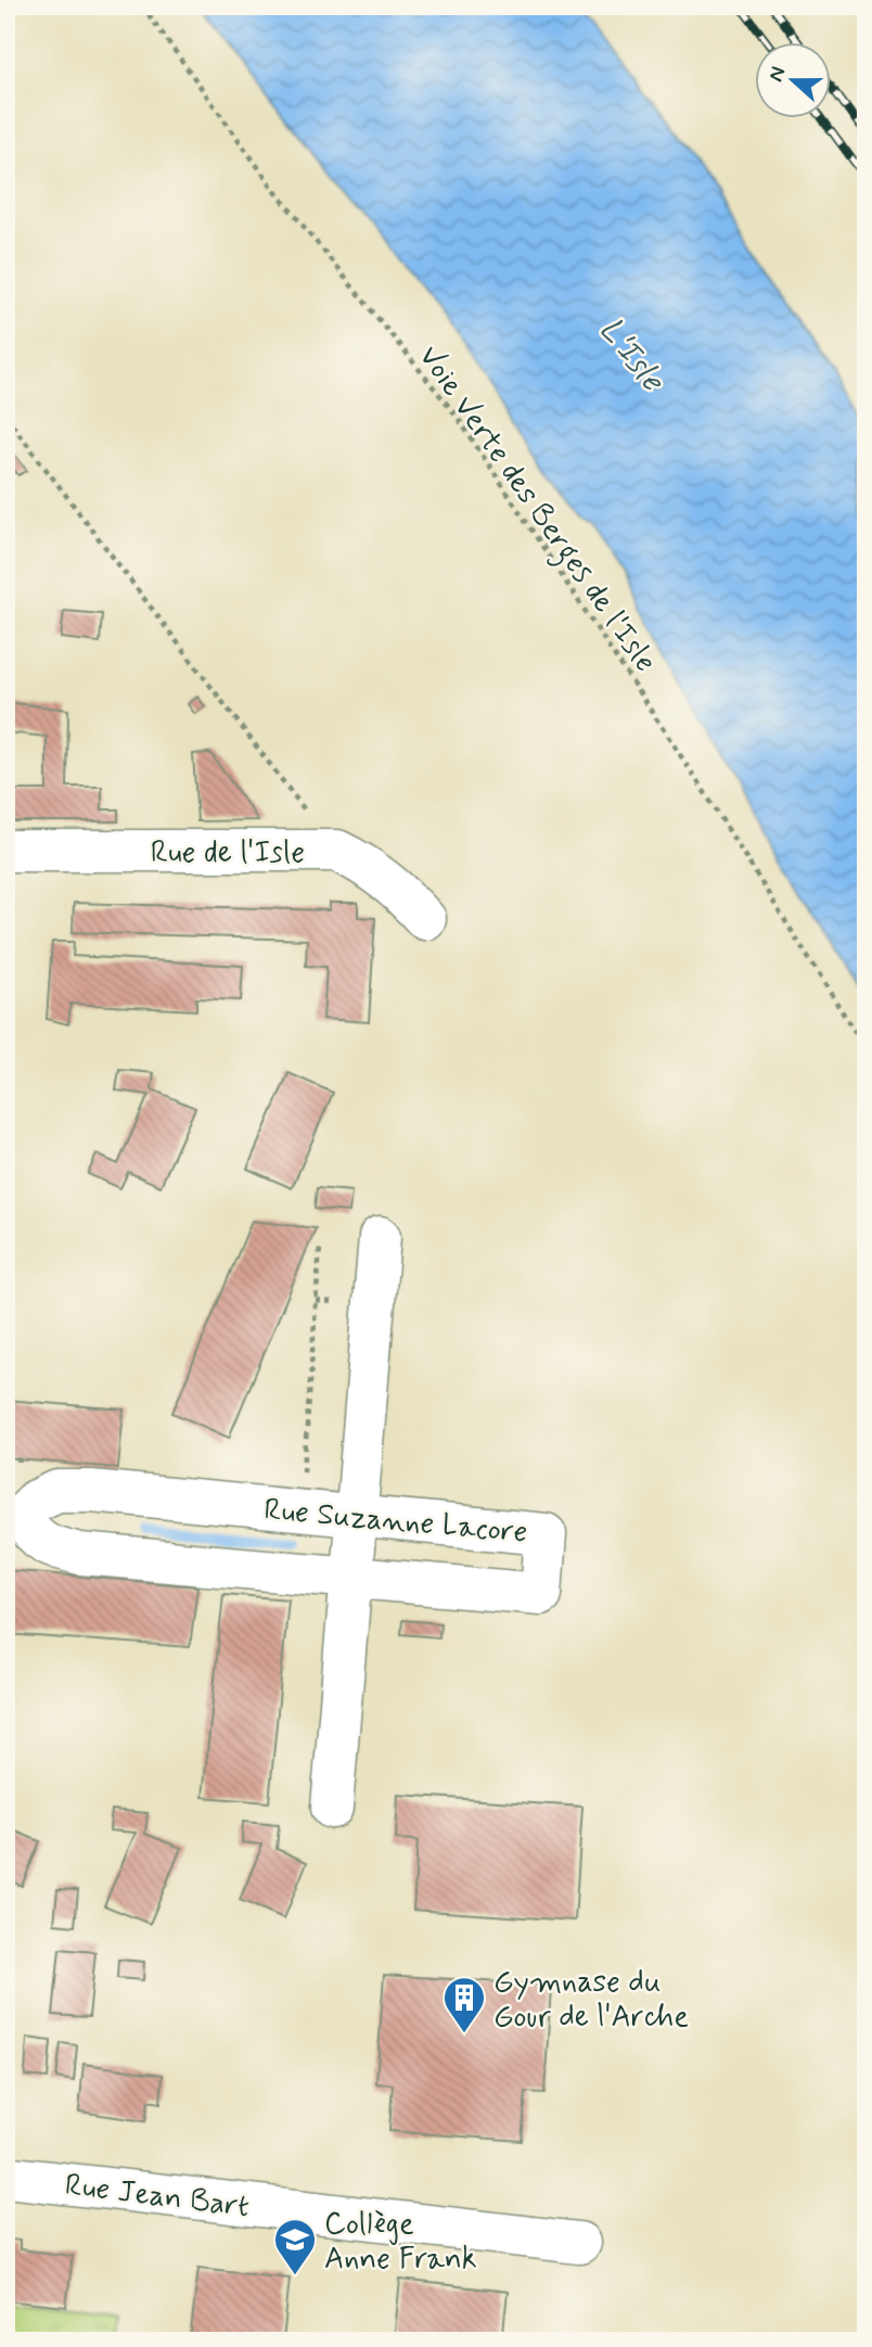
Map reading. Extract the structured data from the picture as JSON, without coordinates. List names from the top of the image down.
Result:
{
  "streets": {
    "street": ["Rue de l'Isle", "Rue Suzanne Lacore", "Rue Jean Bart"],
    "path": ["Voie Verte des Berges de l'Isle"]
  },
  "water": ["L'Isle"],
  "places": {
    "building": ["Gymnase du Gour de l'Arche"],
    "school or university": ["Collège Anne Frank"]
  },
  "north": "left"
}
